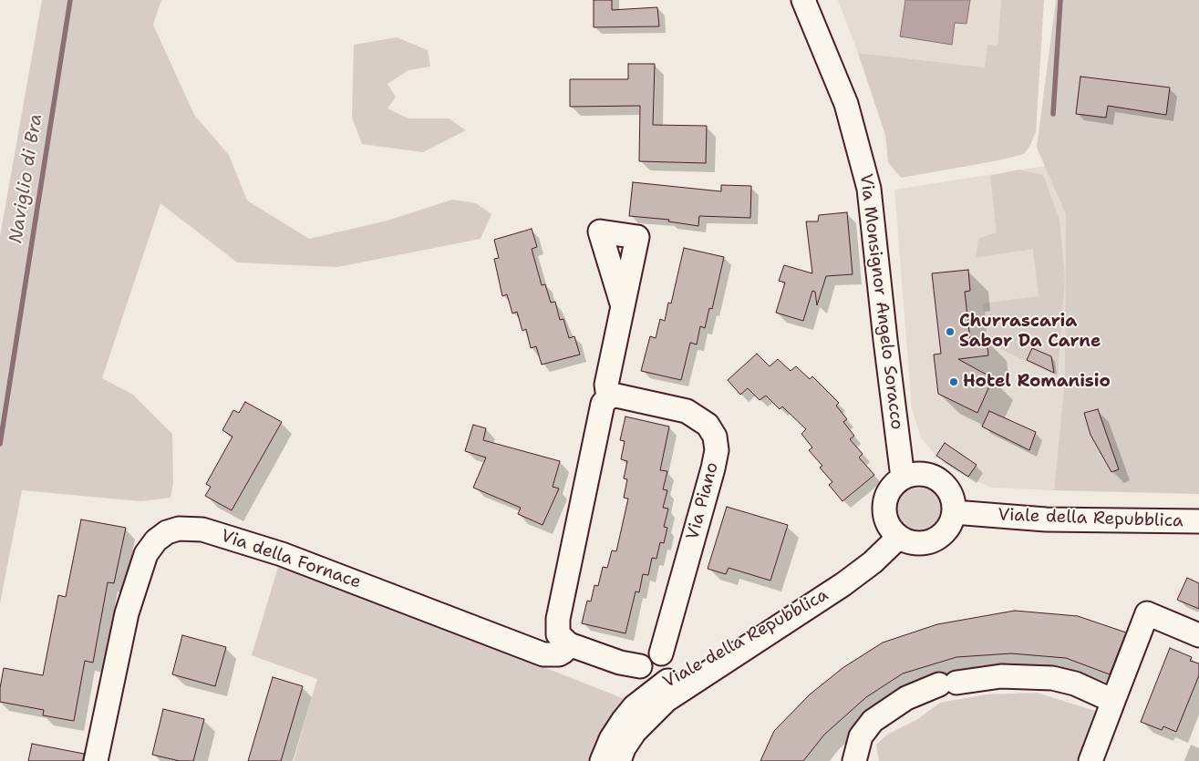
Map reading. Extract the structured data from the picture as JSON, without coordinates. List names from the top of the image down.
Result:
{
  "streets": {
    "street": [
      "Via Monsignor Angelo Soracco",
      "Via Piano",
      "Viale della Repubblica",
      "Via della Fornace"
    ]
  },
  "crossings": [
    ["Via Monsignor Angelo Soracco", "Viale della Repubblica"]
  ],
  "water": ["Naviglio di Bra"],
  "places": ["Churrascaria Sabor Da Carne", "Hotel Romanisio"]
}
